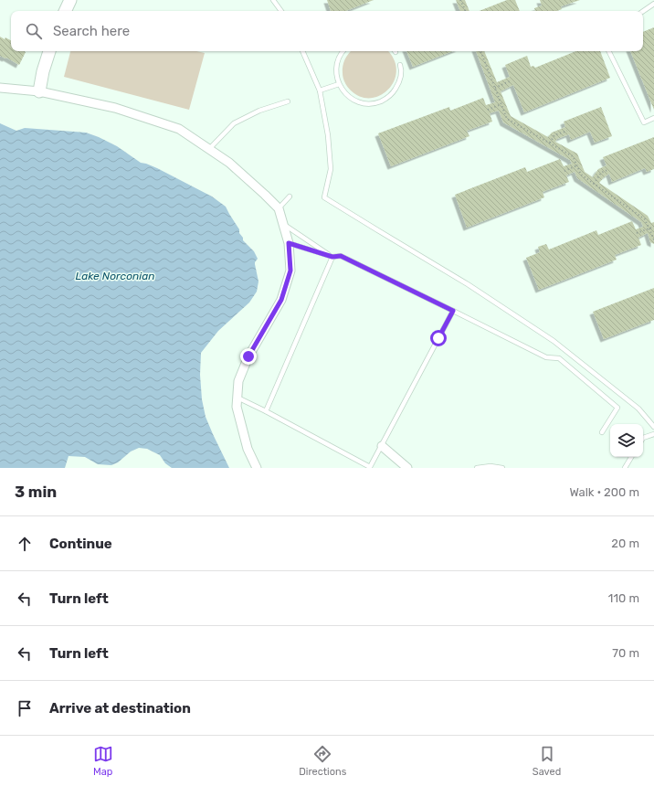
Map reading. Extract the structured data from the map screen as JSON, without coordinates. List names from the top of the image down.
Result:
{
  "water": ["Lake Norconian"],
  "page": {
    "search": "Search here",
    "heading": ["3 min", "Walk · 200 m"],
    "list": [
      ["Continue", "20 m"],
      ["Turn left", "110 m"],
      ["Turn left", "70 m"],
      "Arrive at destination"
    ],
    "nav": ["Map", "Directions", "Saved"]
  }
}
